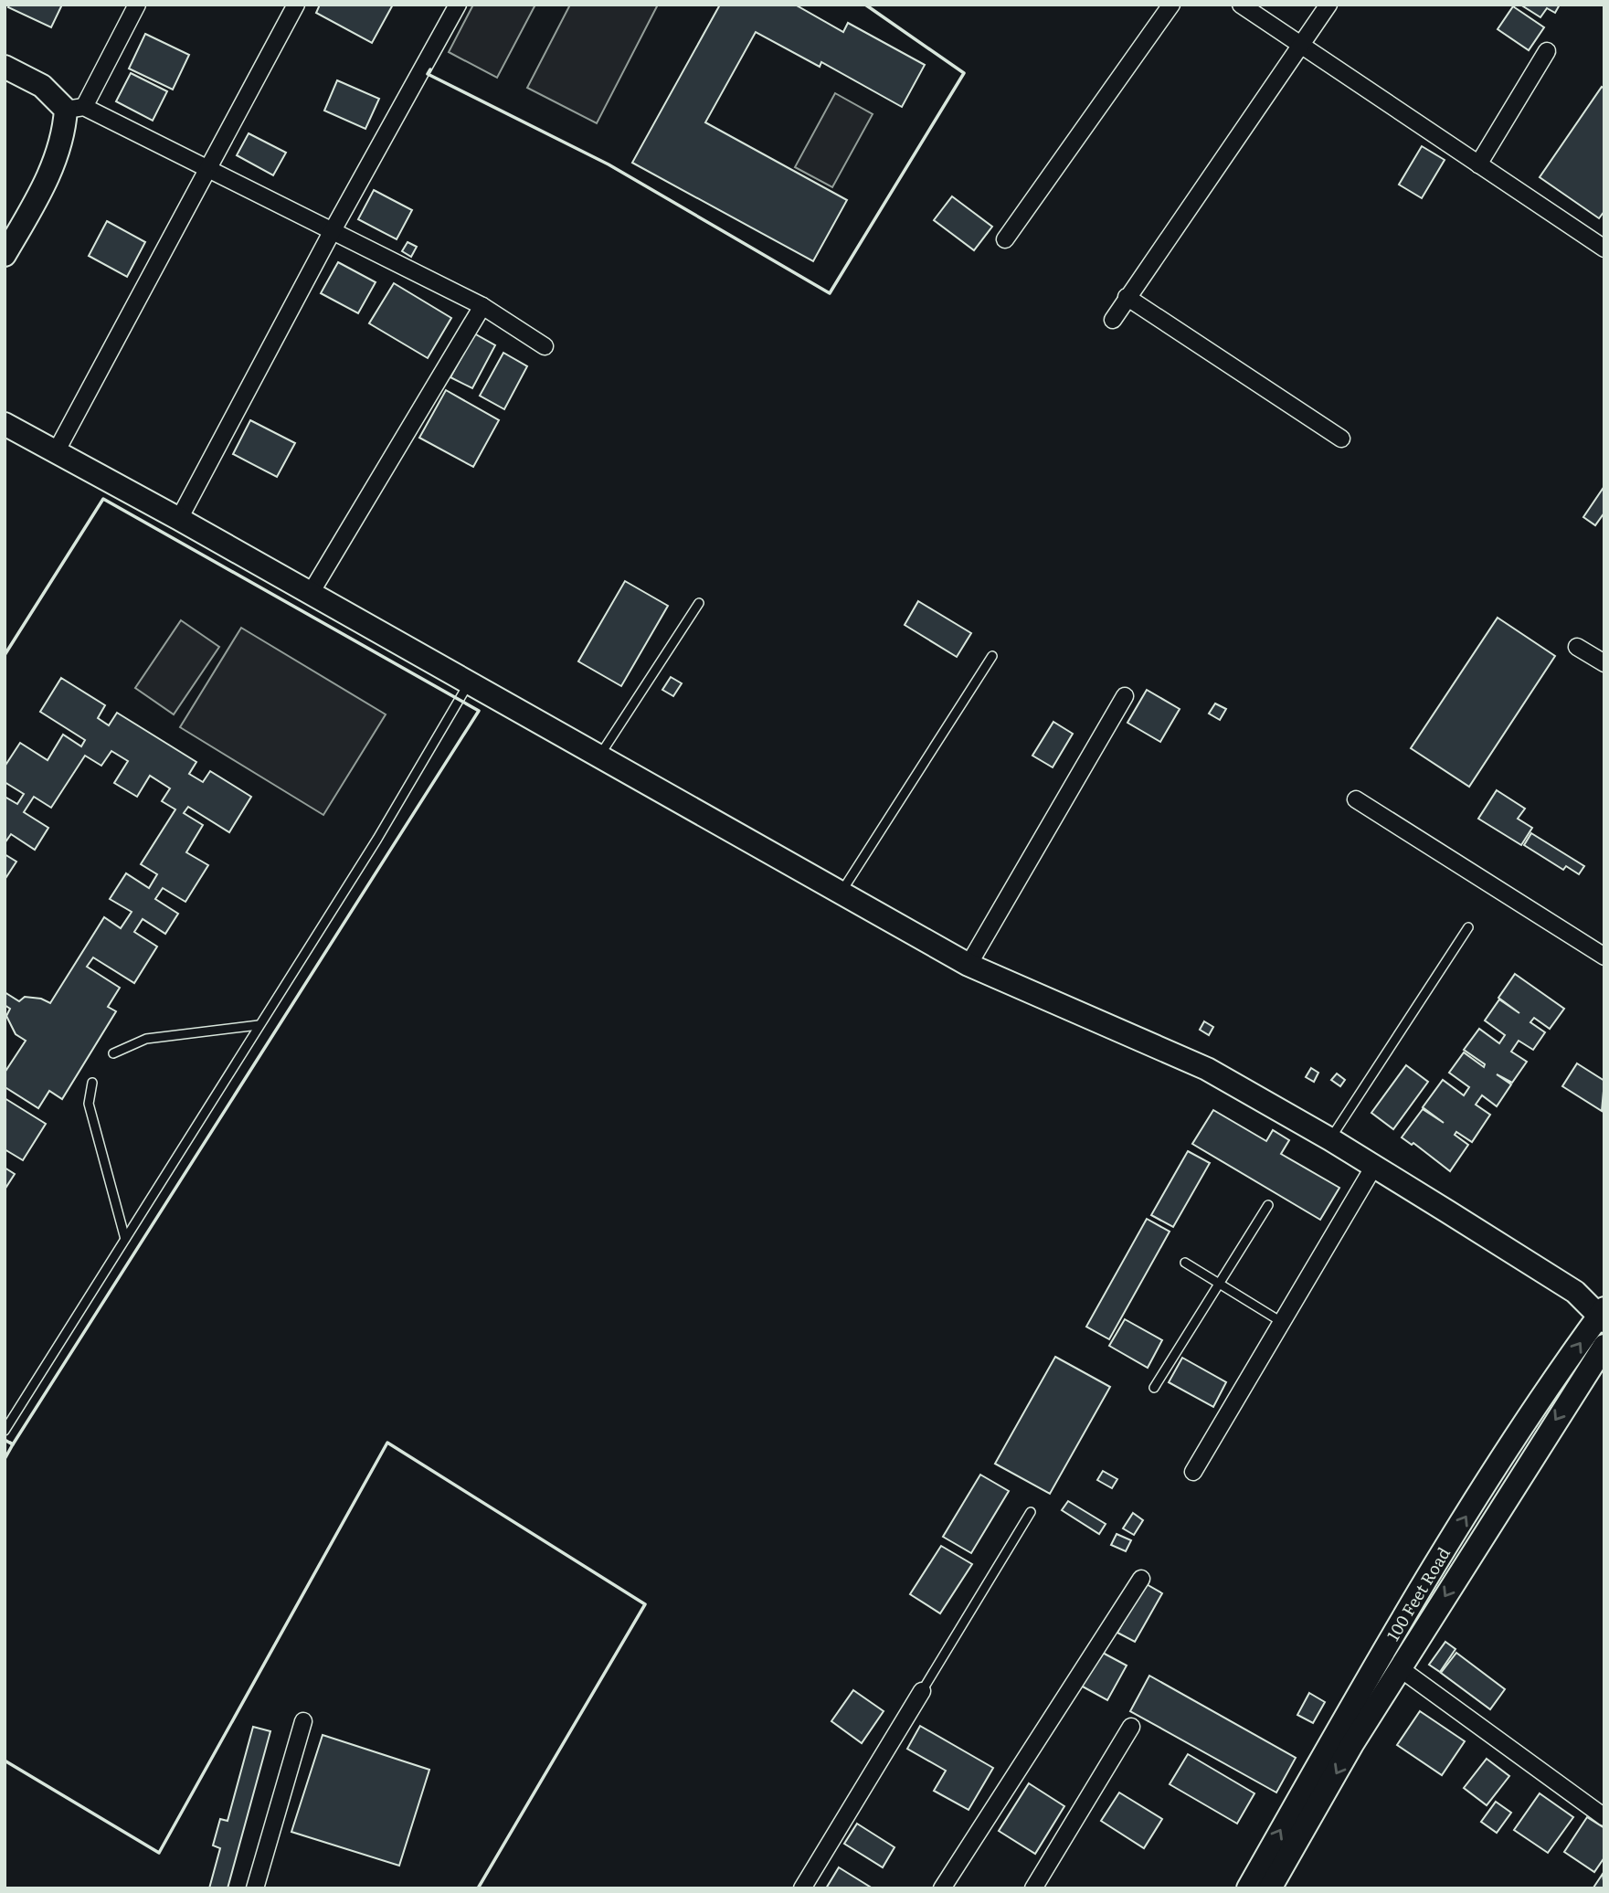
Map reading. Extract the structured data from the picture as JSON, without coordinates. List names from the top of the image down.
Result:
{
  "streets": {
    "street": ["100 Feet Road"]
  }
}
